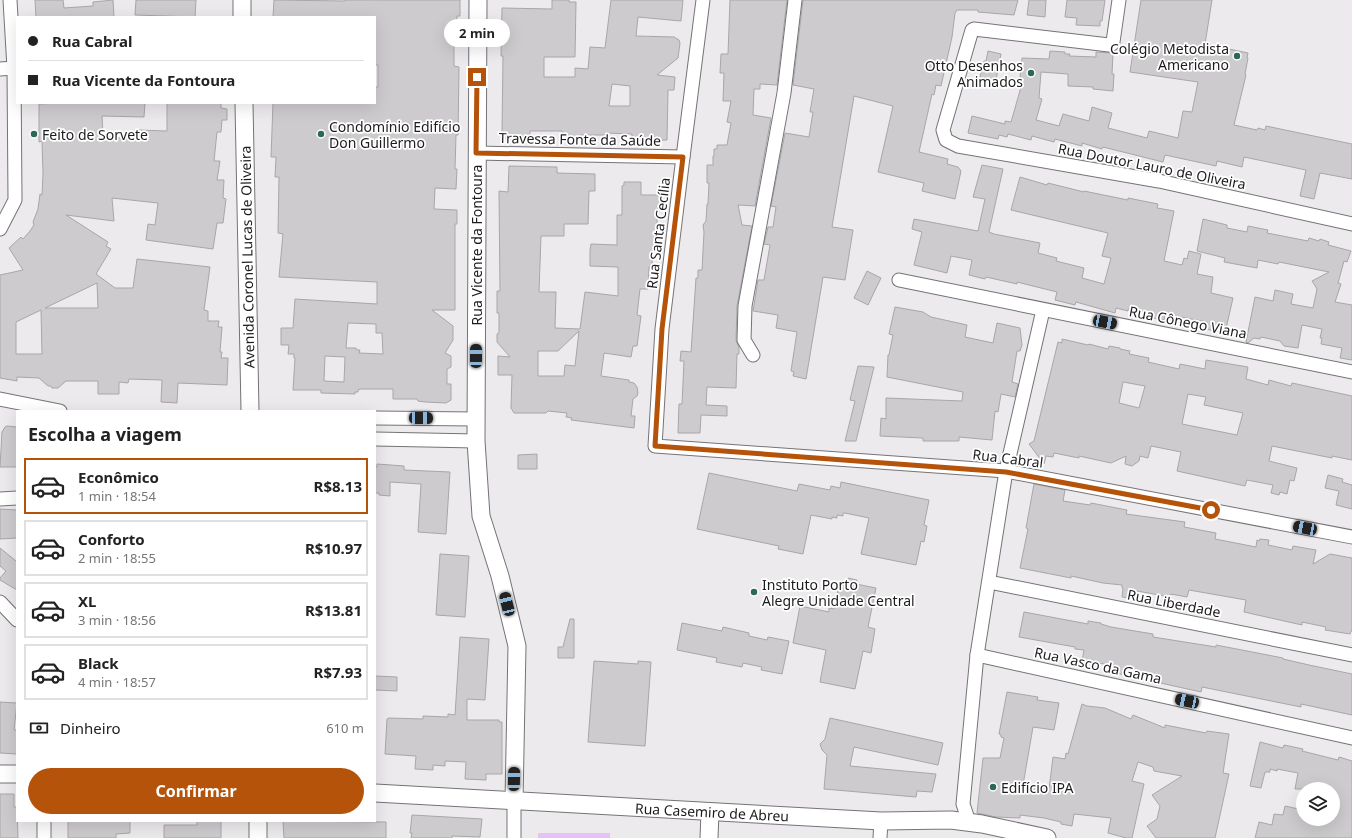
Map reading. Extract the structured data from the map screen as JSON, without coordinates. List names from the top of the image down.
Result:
{
  "streets": {
    "street": [
      "Travessa Fonte da Saúde",
      "Rua Doutor Lauro de Oliveira",
      "Rua Santa Cecília",
      "Rua Vicente da Fontoura",
      "Avenida Coronel Lucas de Oliveira",
      "Rua Cônego Viana",
      "Rua Cabral",
      "Rua Liberdade",
      "Rua Vasco da Gama",
      "Rua Casemiro de Abreu"
    ]
  },
  "crossings": [
    ["Travessa Fonte da Saúde", "Rua Santa Cecília"],
    ["Travessa Fonte da Saúde", "Rua Vicente da Fontoura"],
    ["Rua Santa Cecília", "Rua Cabral"],
    ["Rua Vicente da Fontoura", "Rua Casemiro de Abreu"]
  ],
  "places": [
    "Colégio Metodista Americano",
    "Otto Desenhos Animados",
    "Feito de Sorvete",
    "Condomínio Edifício Don Guillermo",
    "Instituto Porto Alegre Unidade Central",
    "Edifício IPA"
  ],
  "page": {
    "banner": ["Rua Cabral", "Rua Vicente da Fontoura"],
    "bubble": "2 min",
    "heading": "Escolha a viagem",
    "list": [
      {
        "name": "Econômico",
        "note": "1 min · 18:54",
        "value": "R$8.13"
      },
      {
        "name": "Conforto",
        "note": "2 min · 18:55",
        "value": "R$10.97"
      },
      {
        "name": "XL",
        "note": "3 min · 18:56",
        "value": "R$13.81"
      },
      {
        "name": "Black",
        "note": "4 min · 18:57",
        "value": "R$7.93"
      }
    ],
    "pay": ["Dinheiro", "610 m"],
    "buttons": "Confirmar"
  }
}
